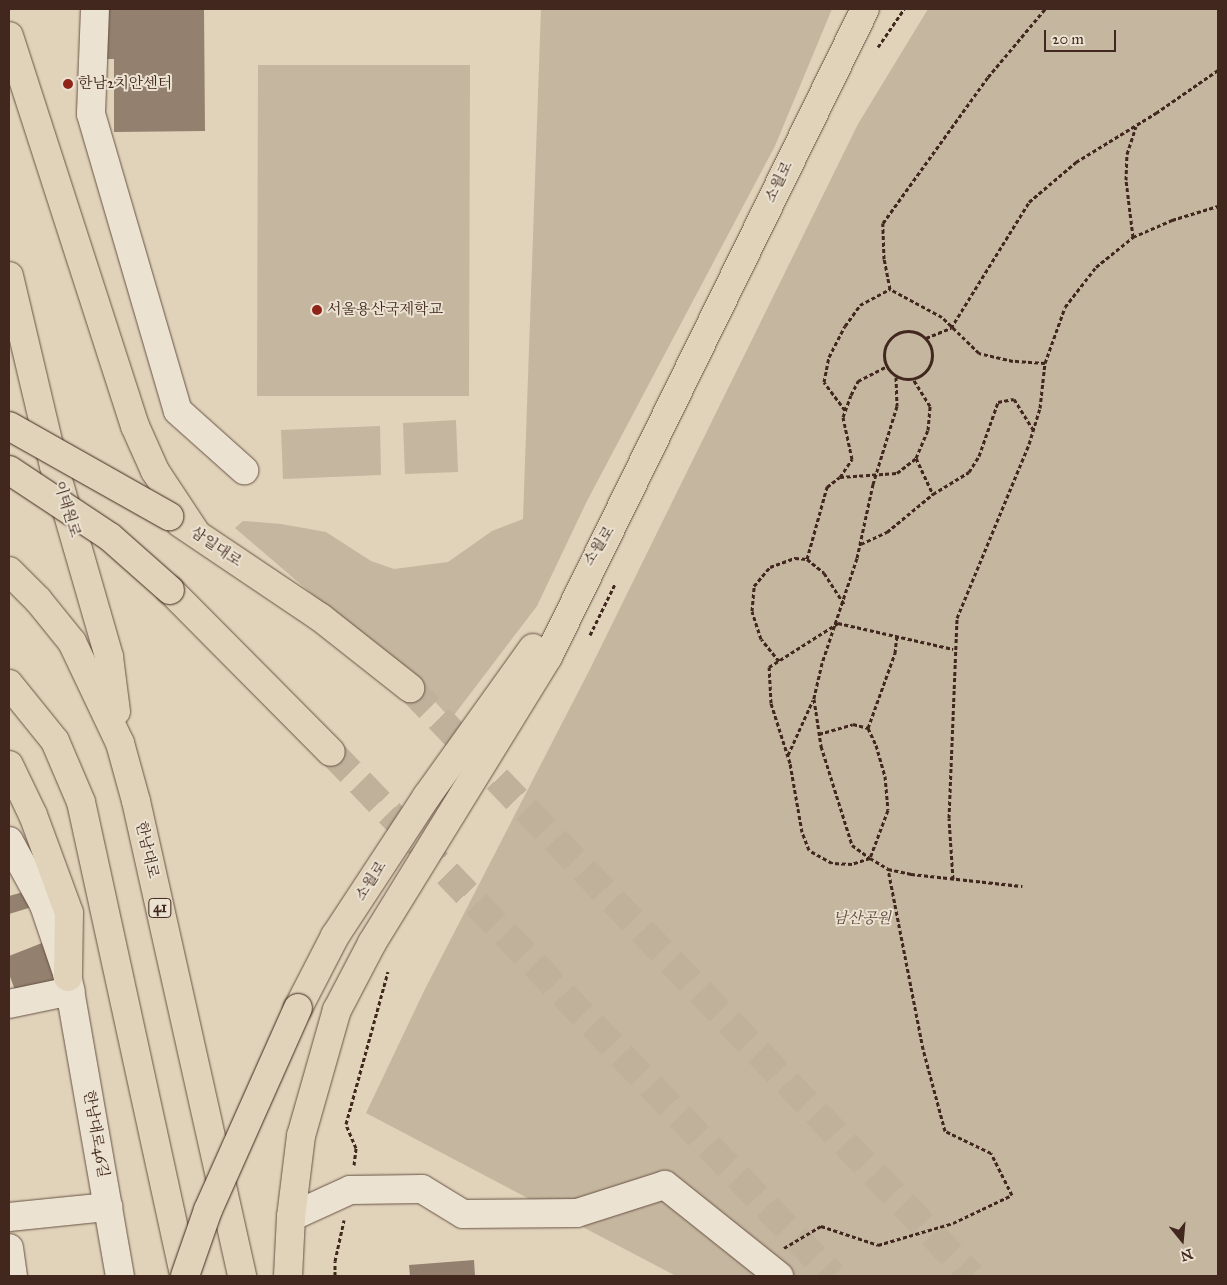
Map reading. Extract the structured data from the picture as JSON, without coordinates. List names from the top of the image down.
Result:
{
  "streets": {
    "main road": [
      "소월로",
      "이태원로",
      "삼일대로",
      "한남대로",
      "41"
    ],
    "street": ["한남대로46길"]
  },
  "crossings": [
    ["이태원로", "한남대로"]
  ],
  "parks": ["남산공원"],
  "places": ["한남2치안센터", "서울용산국제학교"],
  "scale_bar": "20 m",
  "north": "bottom"
}
